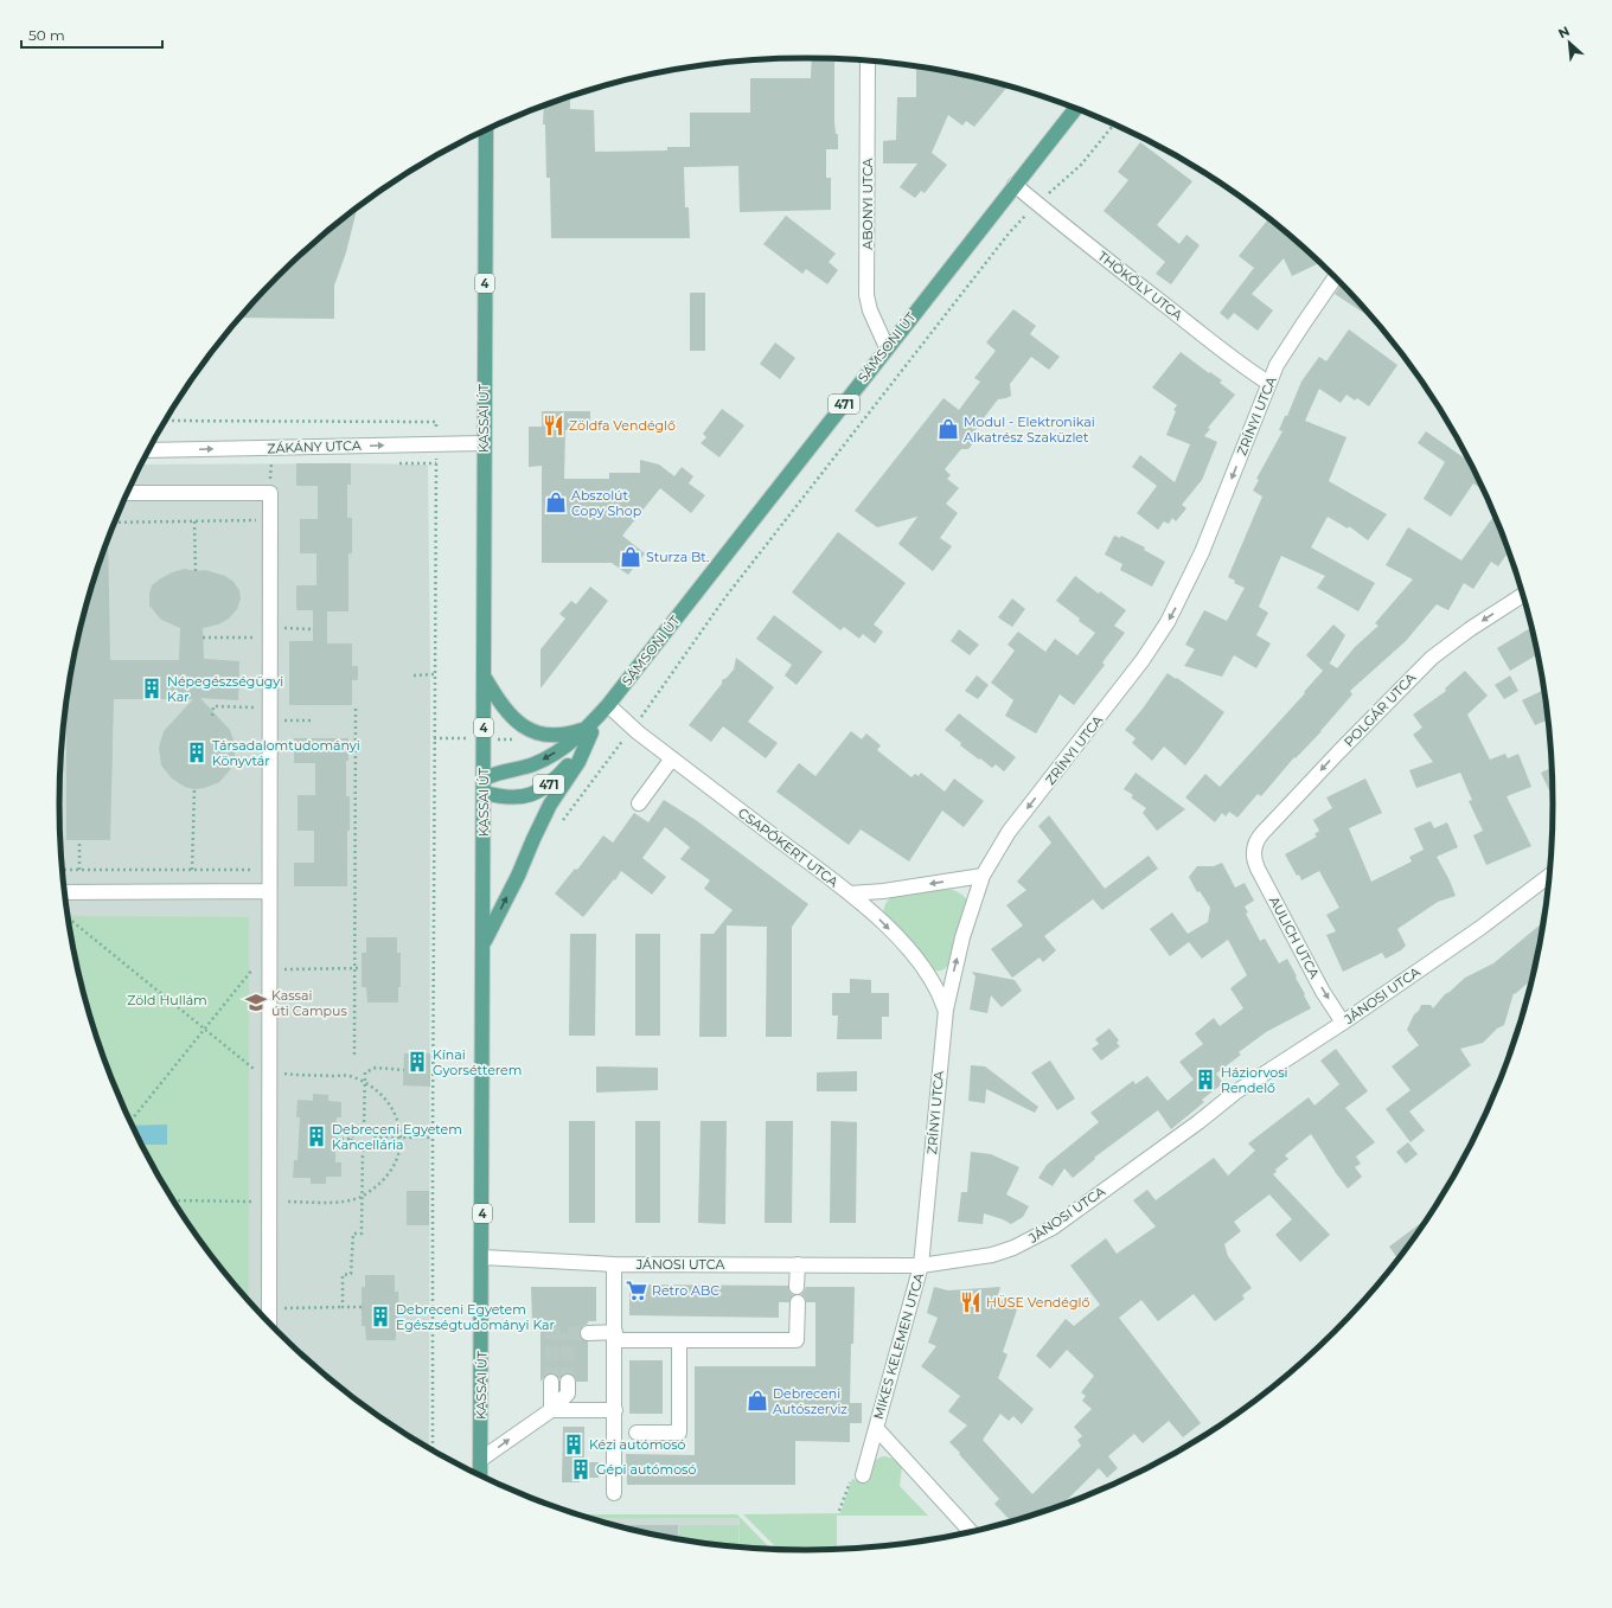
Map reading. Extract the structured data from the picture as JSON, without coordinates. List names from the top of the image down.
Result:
{
  "streets": {
    "main road": [
      "4",
      "SÁMSONI ÚT",
      "471",
      "KASSAI ÚT"
    ],
    "street": [
      "ABONYI UTCA",
      "THÖKÖLY UTCA",
      "ZRÍNYI UTCA",
      "ZÁKÁNY UTCA",
      "POLGÁR UTCA",
      "CSAPÓKERT UTCA",
      "AULICH UTCA",
      "JÁNOSI UTCA",
      "MIKES KELEMEN UTCA"
    ]
  },
  "crossings": [
    ["ABONYI UTCA", "SÁMSONI ÚT"],
    ["THÖKÖLY UTCA", "SÁMSONI ÚT"],
    ["THÖKÖLY UTCA", "ZRÍNYI UTCA"],
    ["SÁMSONI ÚT", "KASSAI ÚT"],
    ["SÁMSONI ÚT", "CSAPÓKERT UTCA"],
    ["ZRÍNYI UTCA", "CSAPÓKERT UTCA"],
    ["ZRÍNYI UTCA", "JÁNOSI UTCA"],
    ["ZRÍNYI UTCA", "MIKES KELEMEN UTCA"],
    ["KASSAI ÚT", "ZÁKÁNY UTCA"],
    ["KASSAI ÚT", "JÁNOSI UTCA"],
    ["POLGÁR UTCA", "AULICH UTCA"],
    ["AULICH UTCA", "JÁNOSI UTCA"],
    ["JÁNOSI UTCA", "MIKES KELEMEN UTCA"]
  ],
  "one_way": ["ZÁKÁNY UTCA", "POLGÁR UTCA", "AULICH UTCA"],
  "parks": ["Zöld Hullám"],
  "places": {
    "restaurant": ["Zöldfa Vendéglő", "HÜSE Vendéglő"],
    "shop": [
      "Modul - Elektronikai Alkatrész Szaküzlet",
      "Abszolút Copy Shop",
      "Sturza Bt.",
      "Debreceni Autószerviz"
    ],
    "building": [
      "Népegészségügyi Kar",
      "Társadalomtudományi Könyvtár",
      "Kínai Gyorsétterem",
      "Háziorvosi Rendelő",
      "Debreceni Egyetem Kancellária",
      "Debreceni Egyetem Egészségtudományi Kar",
      "Kézi autómosó",
      "Gépi autómosó"
    ],
    "school or university": ["Kassai úti Campus"],
    "supermarket": ["Retro ABC"]
  },
  "scale_bar": "50 m",
  "north": "top left"
}
